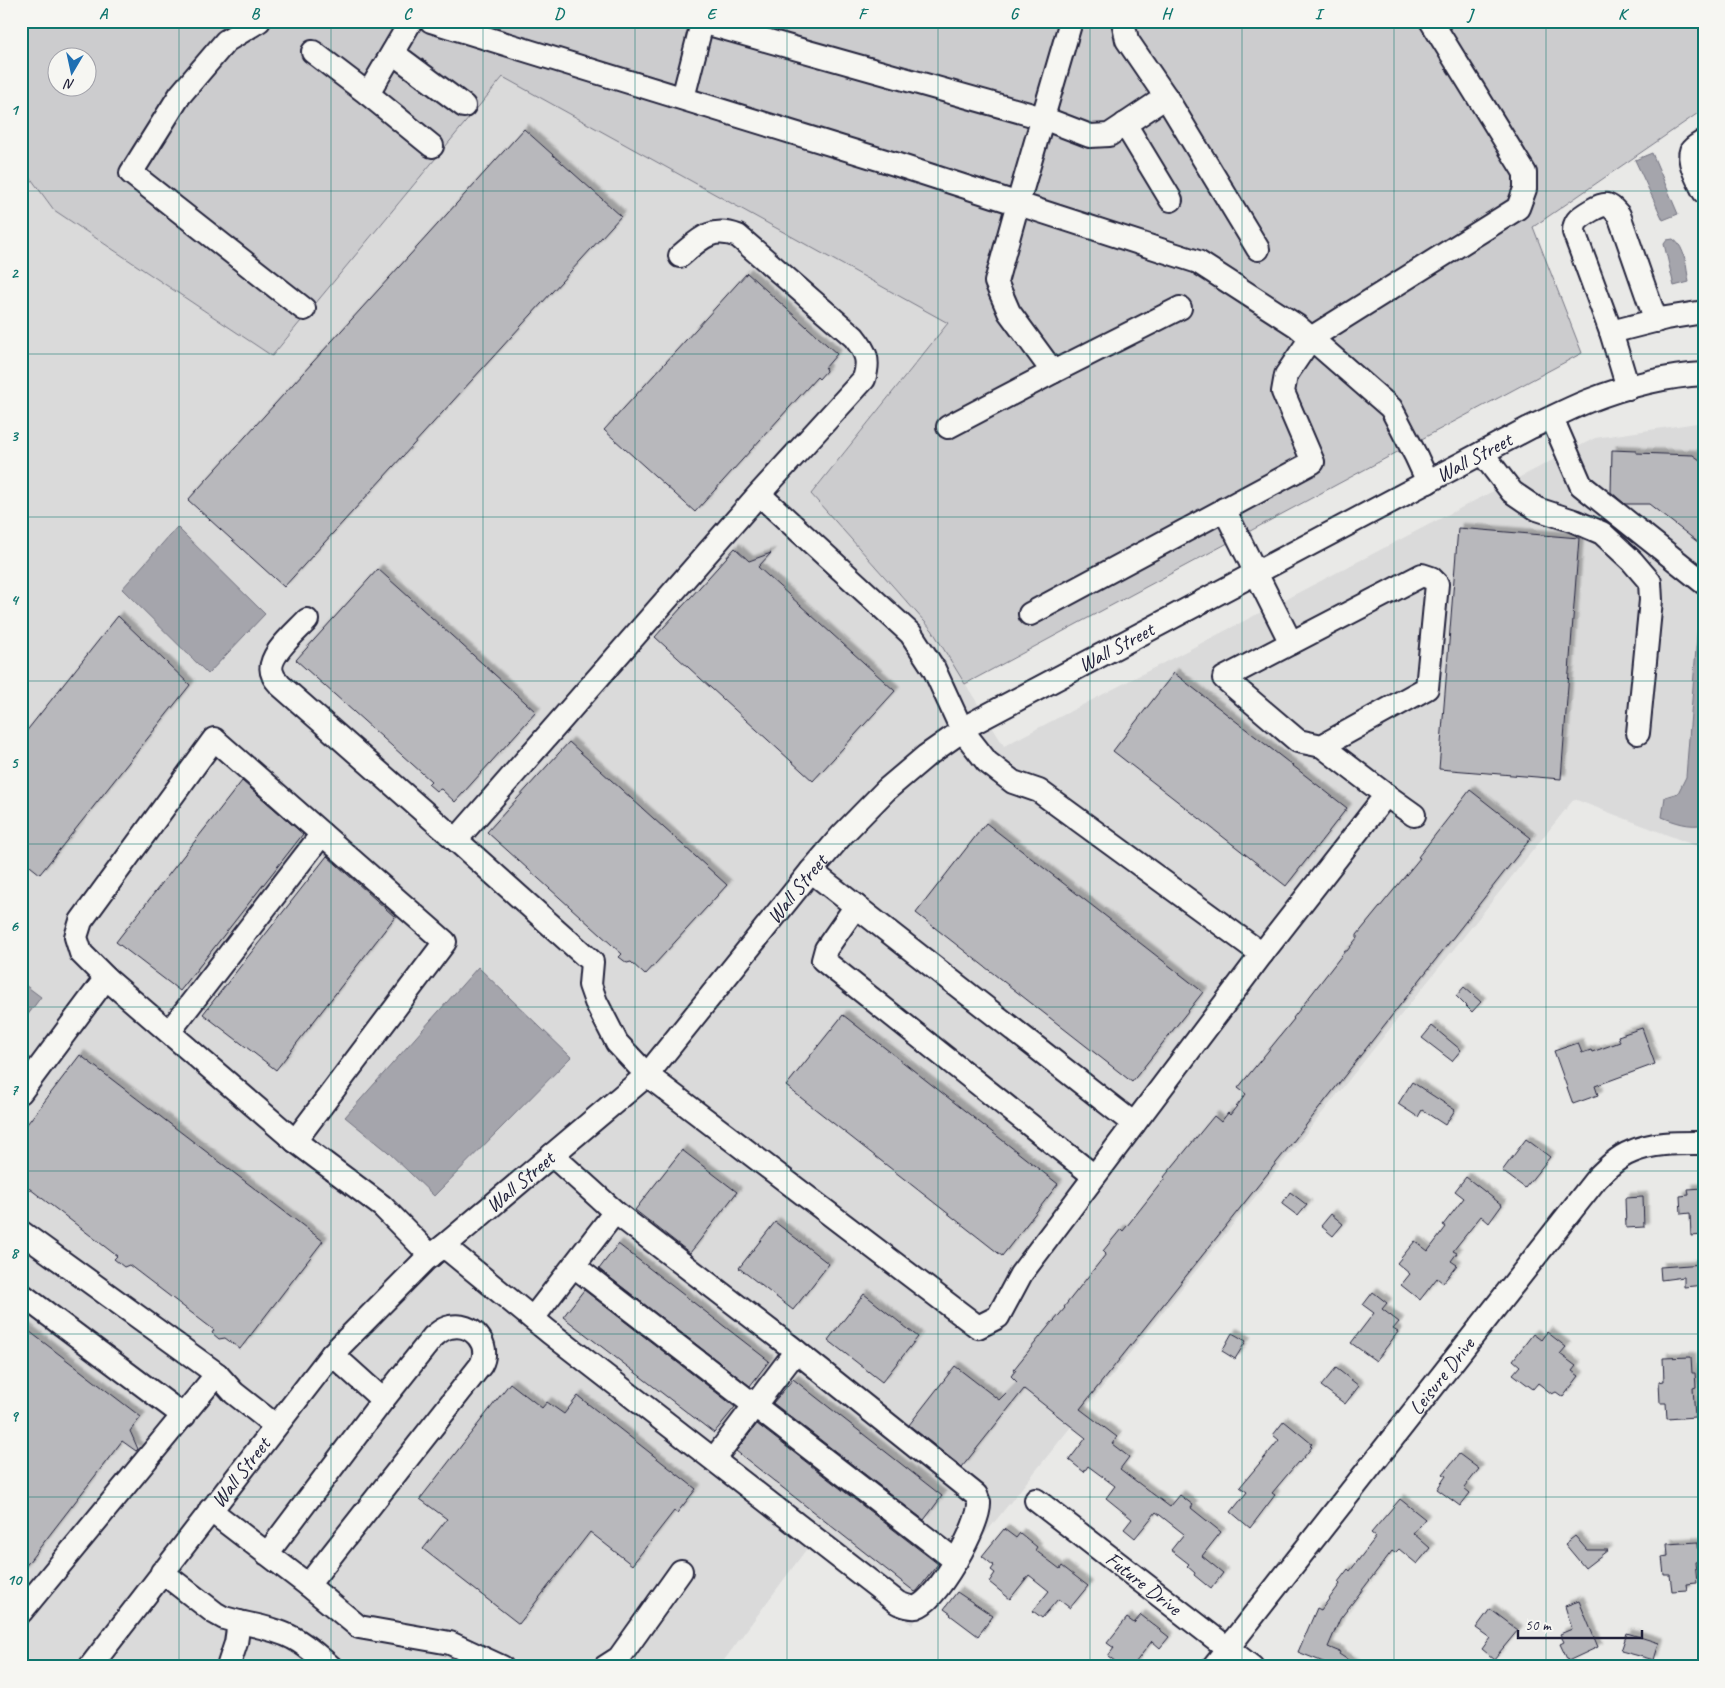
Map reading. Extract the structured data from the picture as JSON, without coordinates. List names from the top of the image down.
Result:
{
  "streets": {
    "street": ["Wall Street", "Leisure Drive", "Future Drive"]
  },
  "crossings": [
    ["Leisure Drive", "Future Drive"]
  ],
  "scale_bar": "50 m",
  "north": "bottom",
  "grid": {
    "columns": [
      "A",
      "B",
      "C",
      "D",
      "E",
      "F",
      "G",
      "H",
      "I",
      "J",
      "K"
    ],
    "rows": [
      "1",
      "2",
      "3",
      "4",
      "5",
      "6",
      "7",
      "8",
      "9",
      "10"
    ]
  }
}
